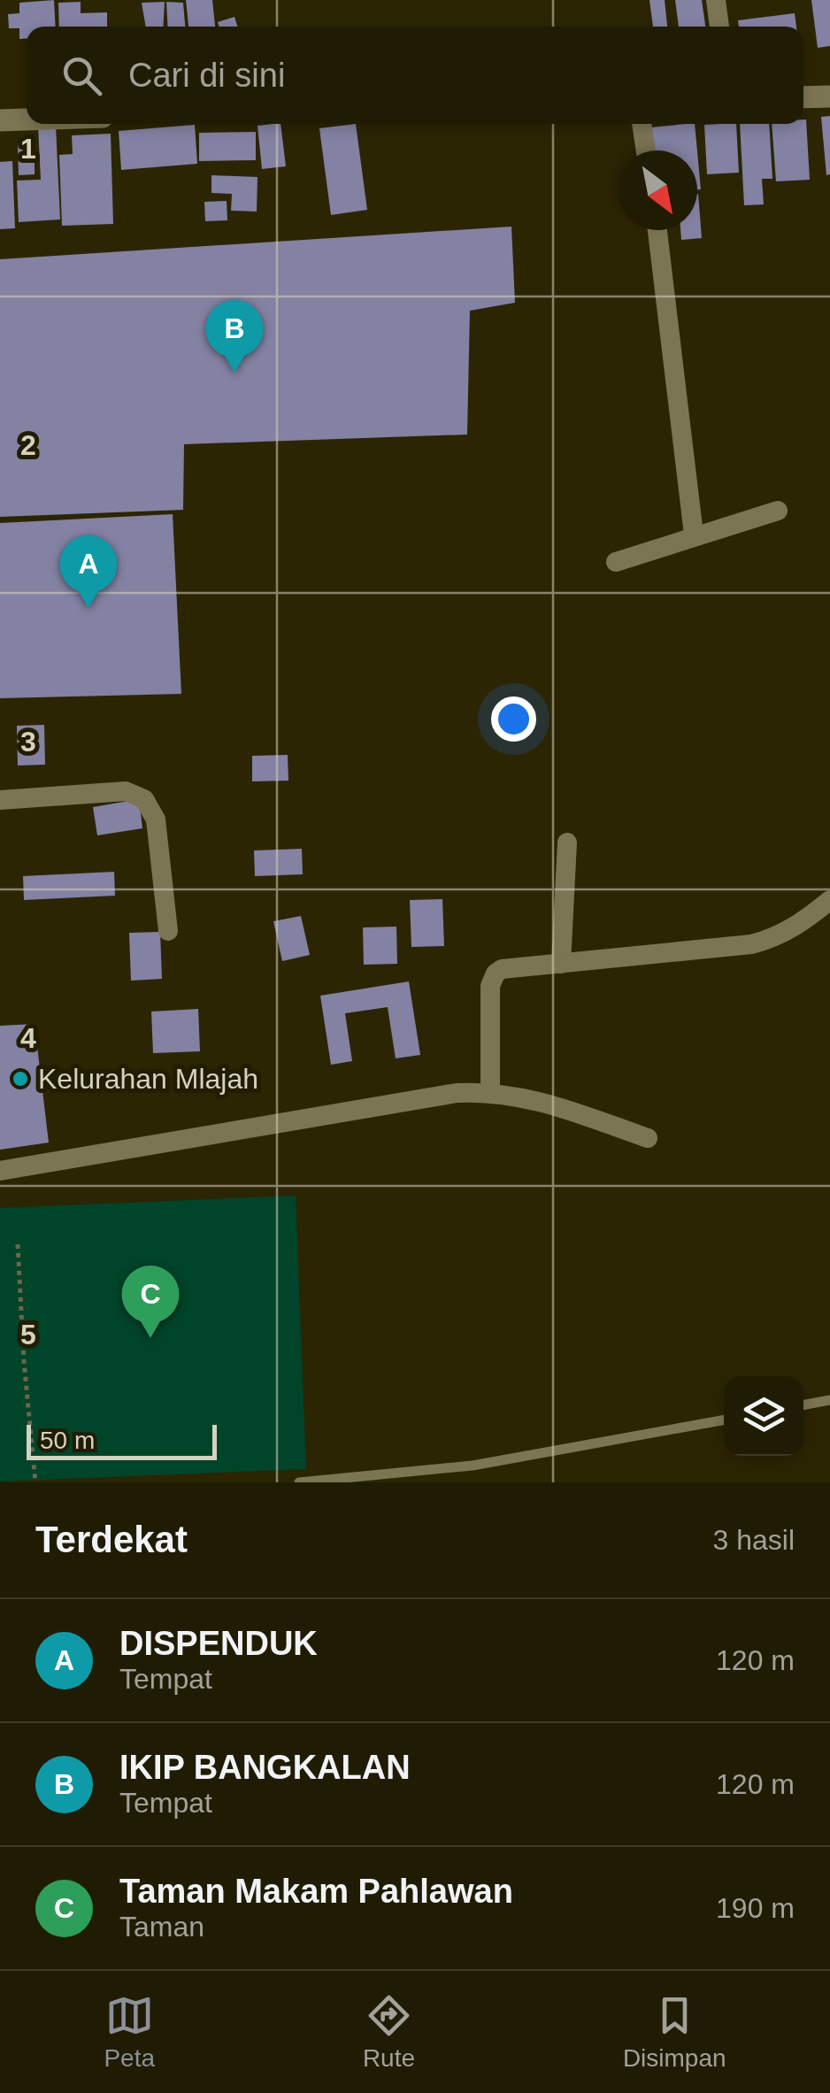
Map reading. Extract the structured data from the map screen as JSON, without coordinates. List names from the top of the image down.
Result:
{
  "places": ["Kelurahan Mlajah"],
  "scale_bar": "50 m",
  "north": "bottom right",
  "page": {
    "search": "Cari di sini",
    "pins": ["B", "A", "C"],
    "scale": "50 m",
    "heading": ["Terdekat", "3 hasil"],
    "list": [
      {
        "mark": "A",
        "name": "DISPENDUK",
        "note": "Tempat",
        "value": "120 m"
      },
      {
        "mark": "B",
        "name": "IKIP BANGKALAN",
        "note": "Tempat",
        "value": "120 m"
      },
      {
        "mark": "C",
        "name": "Taman Makam Pahlawan",
        "note": "Taman",
        "value": "190 m"
      }
    ],
    "nav": ["Peta", "Rute", "Disimpan"]
  },
  "grid": {
    "rows": [
      "1",
      "2",
      "3",
      "4",
      "5"
    ]
  }
}
